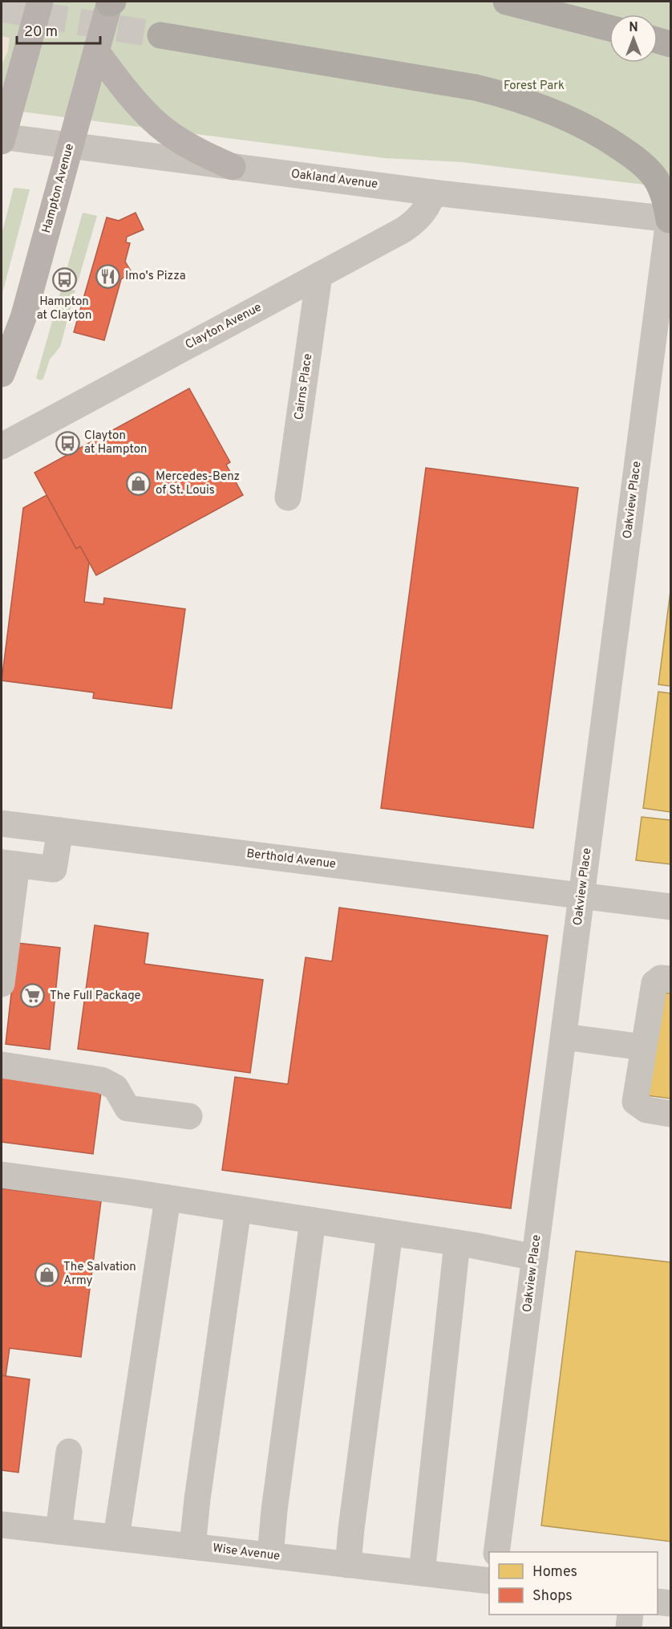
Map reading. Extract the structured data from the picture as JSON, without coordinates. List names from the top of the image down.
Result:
{
  "streets": {
    "main road": ["Hampton Avenue"],
    "street": [
      "Oakland Avenue",
      "Clayton Avenue",
      "Cairns Place",
      "Oakview Place",
      "Berthold Avenue",
      "Wise Avenue"
    ]
  },
  "crossings": [
    ["Oakland Avenue", "Hampton Avenue"],
    ["Oakland Avenue", "Clayton Avenue"],
    ["Oakland Avenue", "Oakview Place"],
    ["Clayton Avenue", "Cairns Place"],
    ["Oakview Place", "Berthold Avenue"]
  ],
  "parks": ["Forest Park"],
  "places": {
    "restaurant": ["Imo's Pizza"],
    "bus stop": ["Hampton at Clayton", "Clayton at Hampton"],
    "shop": ["Mercedes-Benz of St. Louis", "The Salvation Army"],
    "supermarket": ["The Full Package"]
  },
  "legend": ["Homes", "Shops"],
  "scale_bar": "20 m",
  "north": "top"
}
